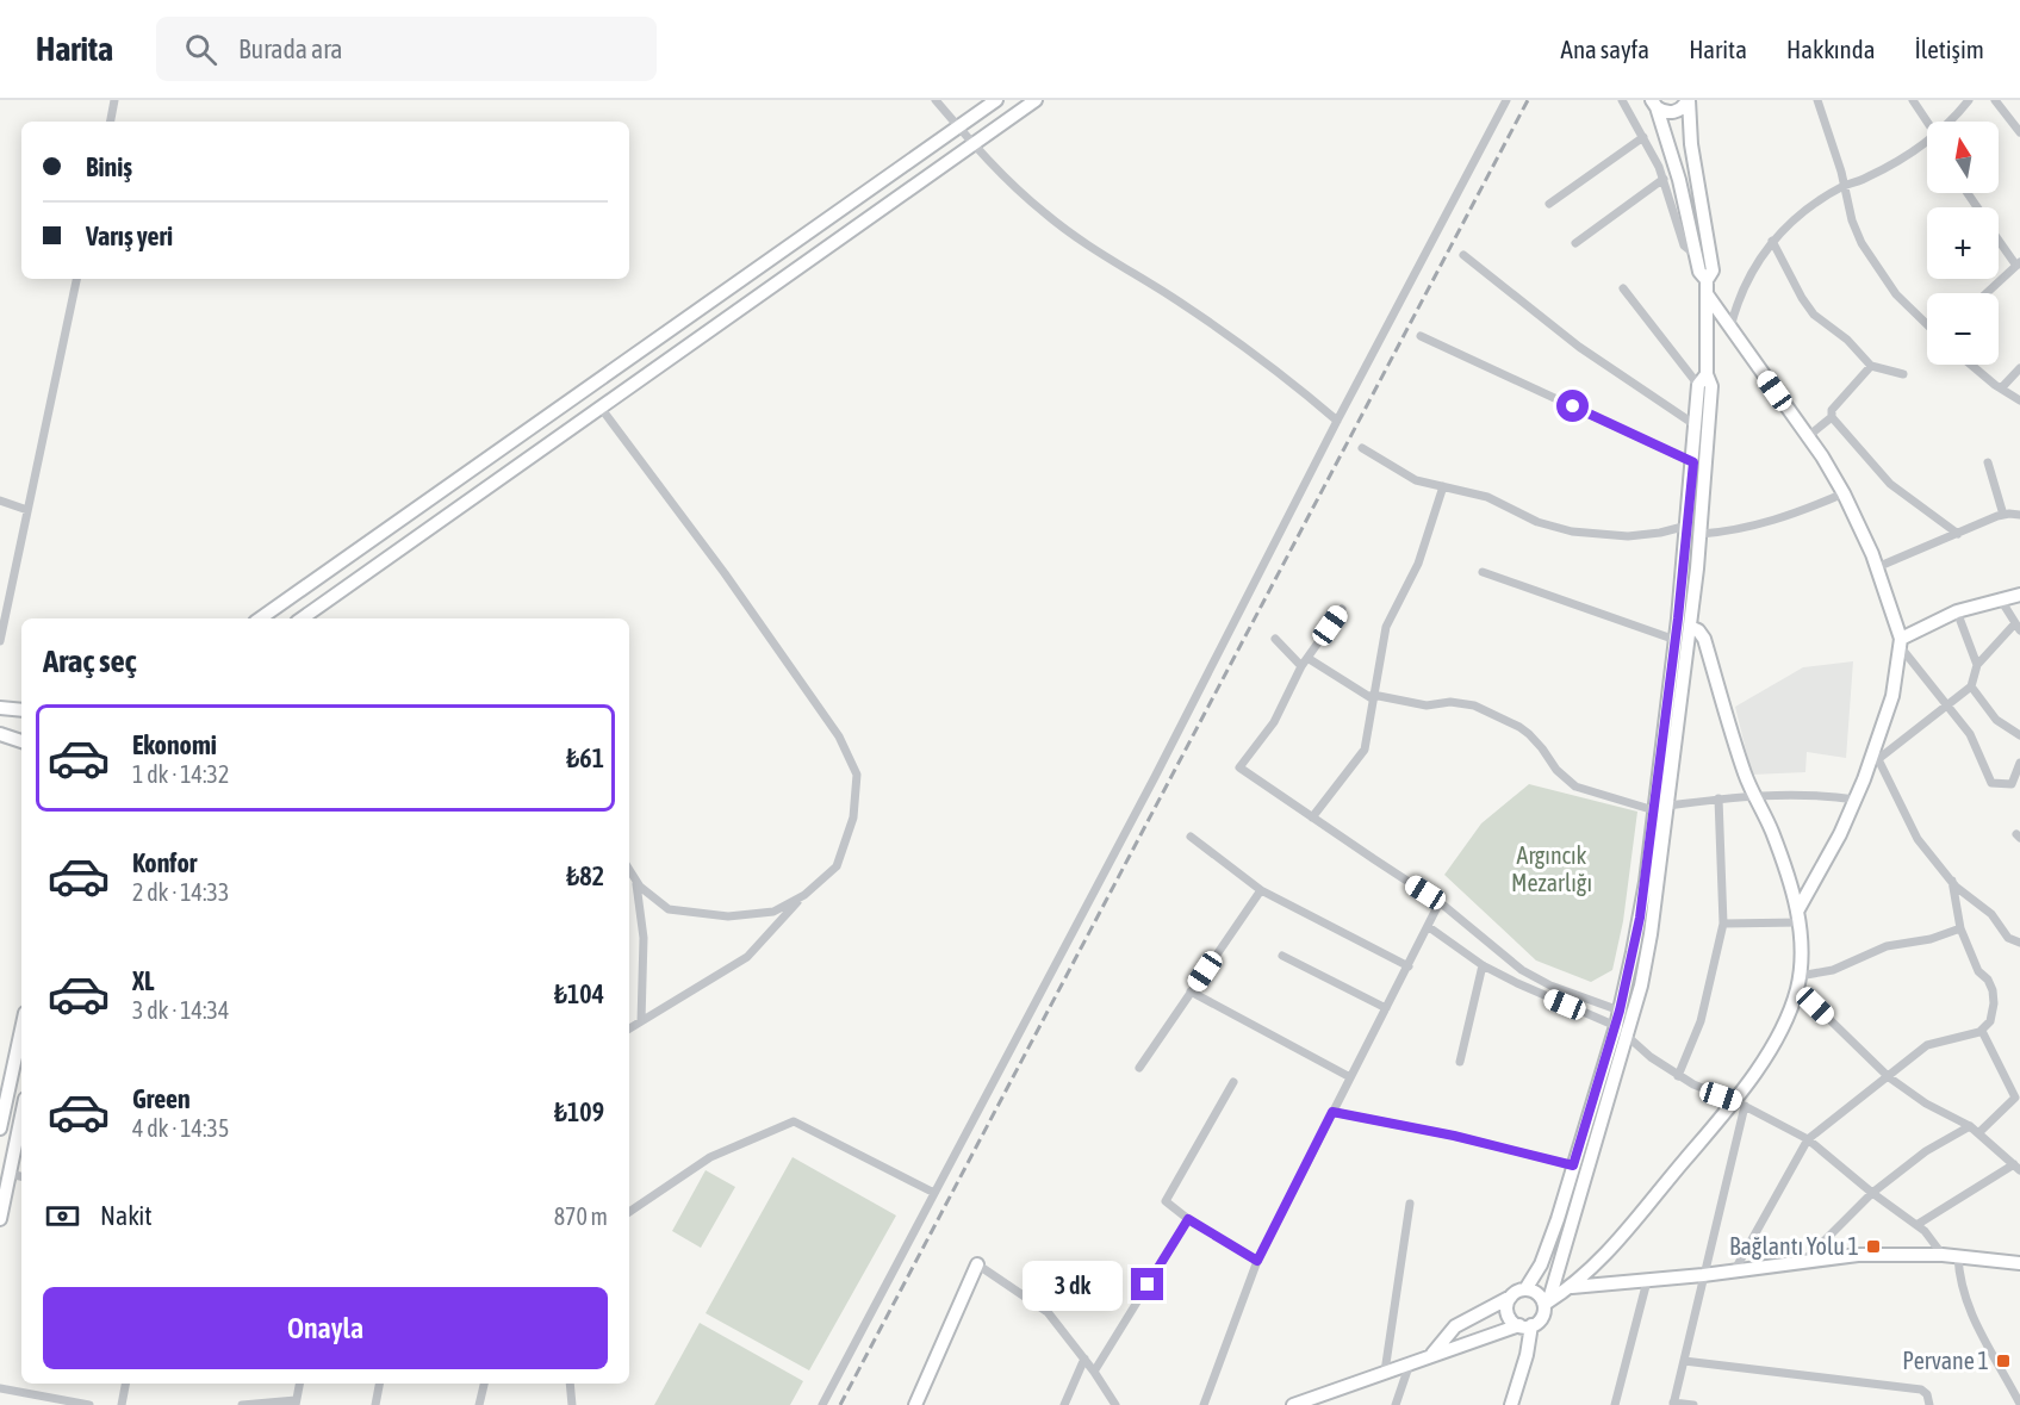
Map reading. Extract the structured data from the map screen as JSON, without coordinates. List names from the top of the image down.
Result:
{
  "parks": ["Argıncık Mezarlığı"],
  "places": {
    "transit": ["Bağlantı Yolu 1", "Pervane 1"]
  },
  "north": "top",
  "page": {
    "header": "Harita",
    "search": "Burada ara",
    "nav": [
      "Ana sayfa",
      "Harita",
      "Hakkında",
      "İletişim"
    ],
    "map_buttons": ["+", "−"],
    "banner": ["Biniş", "Varış yeri"],
    "heading": "Araç seç",
    "list": [
      {
        "name": "Ekonomi",
        "note": "1 dk · 14:32",
        "value": "₺61"
      },
      {
        "name": "Konfor",
        "note": "2 dk · 14:33",
        "value": "₺82"
      },
      {
        "name": "XL",
        "note": "3 dk · 14:34",
        "value": "₺104"
      },
      {
        "name": "Green",
        "note": "4 dk · 14:35",
        "value": "₺109"
      }
    ],
    "pay": ["Nakit", "870 m"],
    "bubble": "3 dk",
    "buttons": "Onayla"
  }
}
